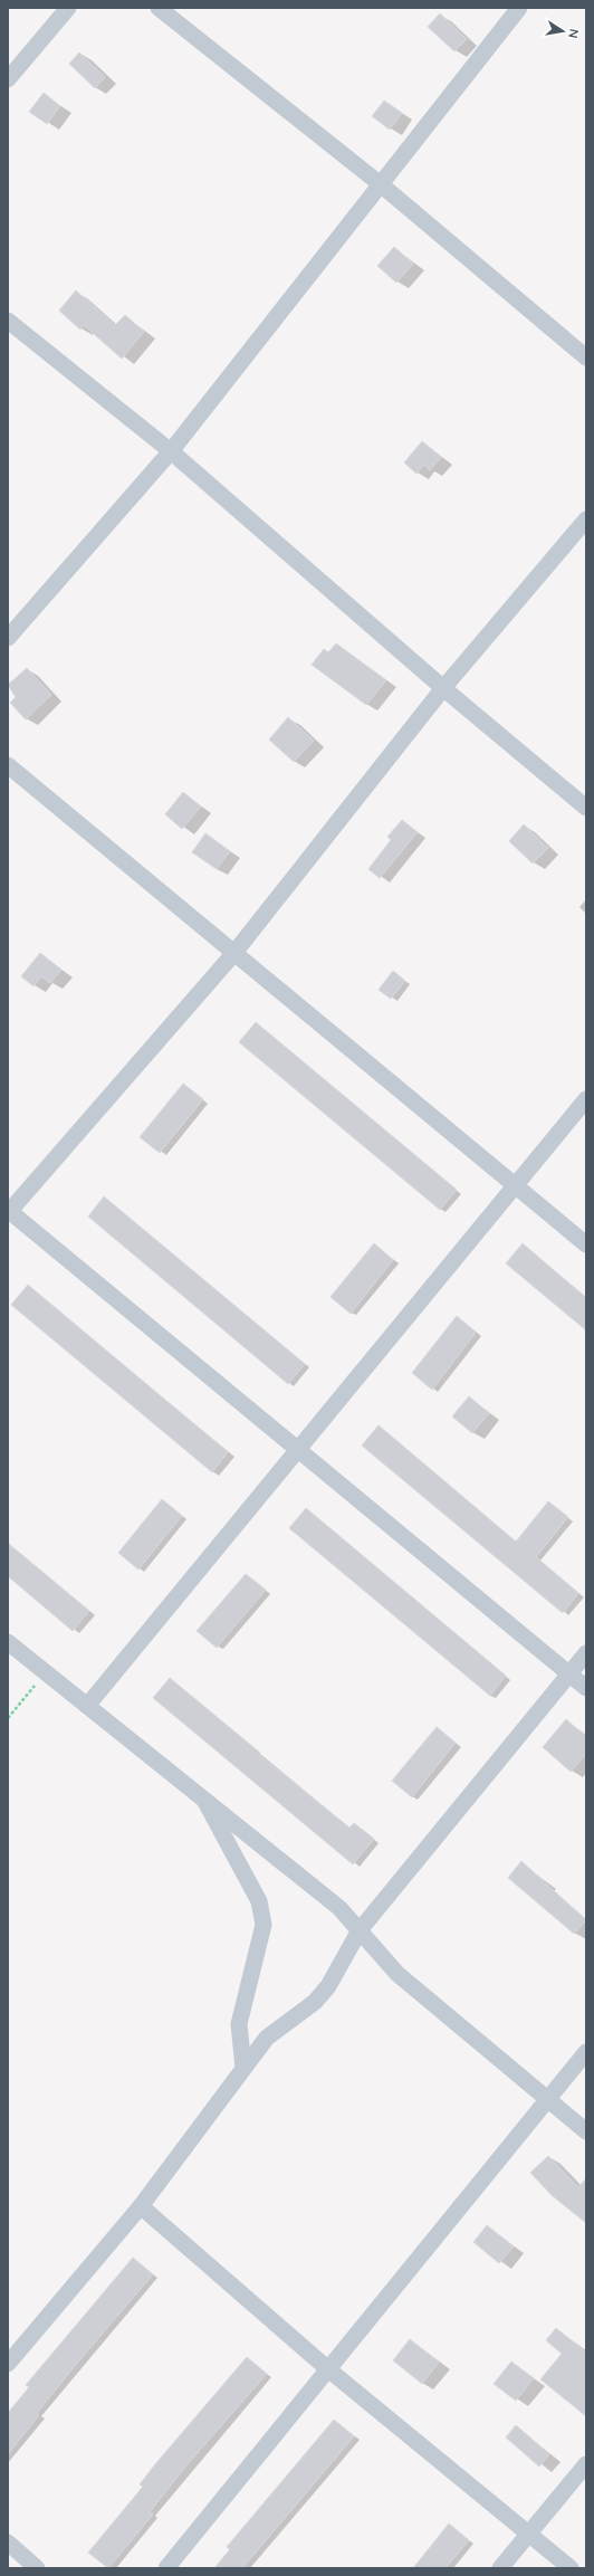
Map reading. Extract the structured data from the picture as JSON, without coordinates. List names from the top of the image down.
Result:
{
  "north": "right"
}
